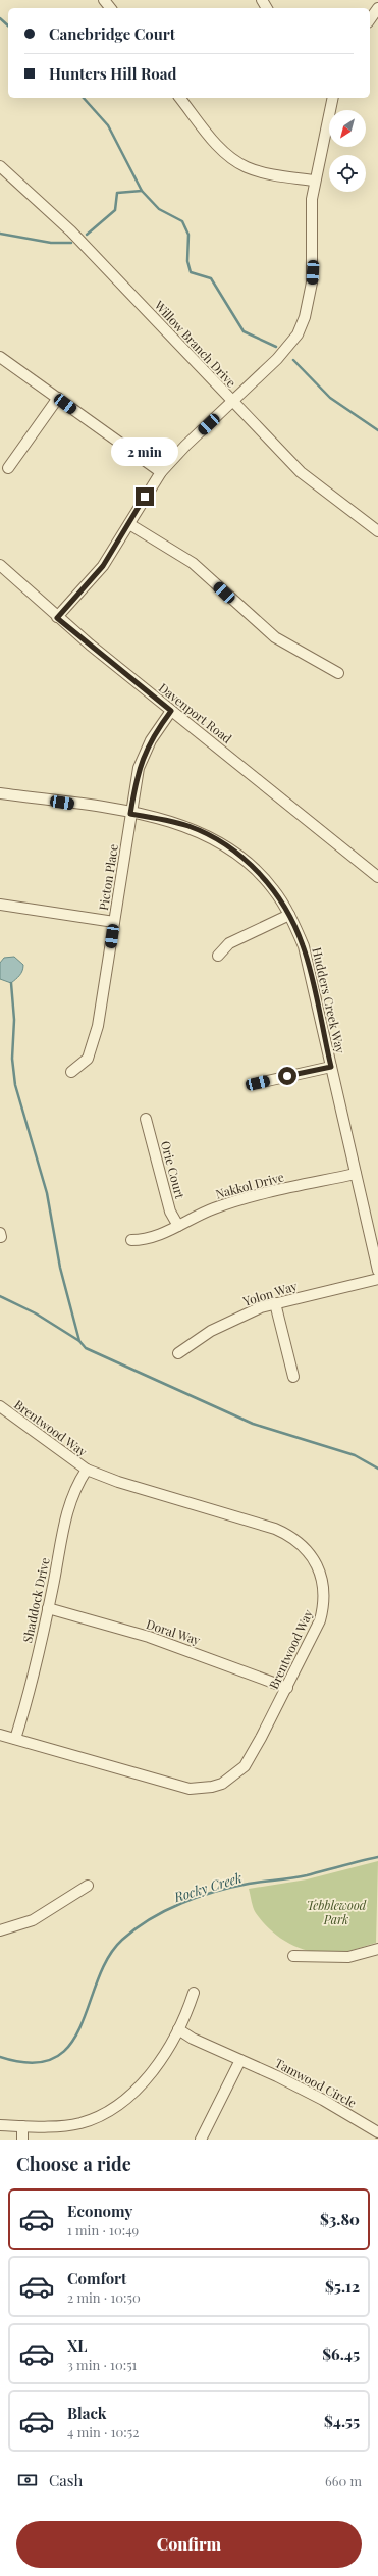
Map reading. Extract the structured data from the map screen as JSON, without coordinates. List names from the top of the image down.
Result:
{
  "streets": {
    "street": [
      "Willow Branch Drive",
      "Davenport Road",
      "Picton Place",
      "Hudders Creek Way",
      "Orie Court",
      "Nakkol Drive",
      "Yolon Way",
      "Brentwood Way",
      "Shaddock Drive",
      "Doral Way",
      "Tamwood Circle"
    ]
  },
  "crossings": [
    ["Davenport Road", "Picton Place"],
    ["Picton Place", "Hudders Creek Way"],
    ["Hudders Creek Way", "Nakkol Drive"],
    ["Orie Court", "Nakkol Drive"],
    ["Brentwood Way", "Shaddock Drive"],
    ["Brentwood Way", "Doral Way"],
    ["Shaddock Drive", "Doral Way"]
  ],
  "water": ["Rocky Creek"],
  "parks": ["Tebblewood Park"],
  "north": "bottom left",
  "page": {
    "banner": ["Canebridge Court", "Hunters Hill Road"],
    "bubble": "2 min",
    "heading": "Choose a ride",
    "list": [
      {
        "name": "Economy",
        "note": "1 min · 10:49",
        "value": "$3.80"
      },
      {
        "name": "Comfort",
        "note": "2 min · 10:50",
        "value": "$5.12"
      },
      {
        "name": "XL",
        "note": "3 min · 10:51",
        "value": "$6.45"
      },
      {
        "name": "Black",
        "note": "4 min · 10:52",
        "value": "$4.55"
      }
    ],
    "pay": ["Cash", "660 m"],
    "buttons": "Confirm"
  }
}
